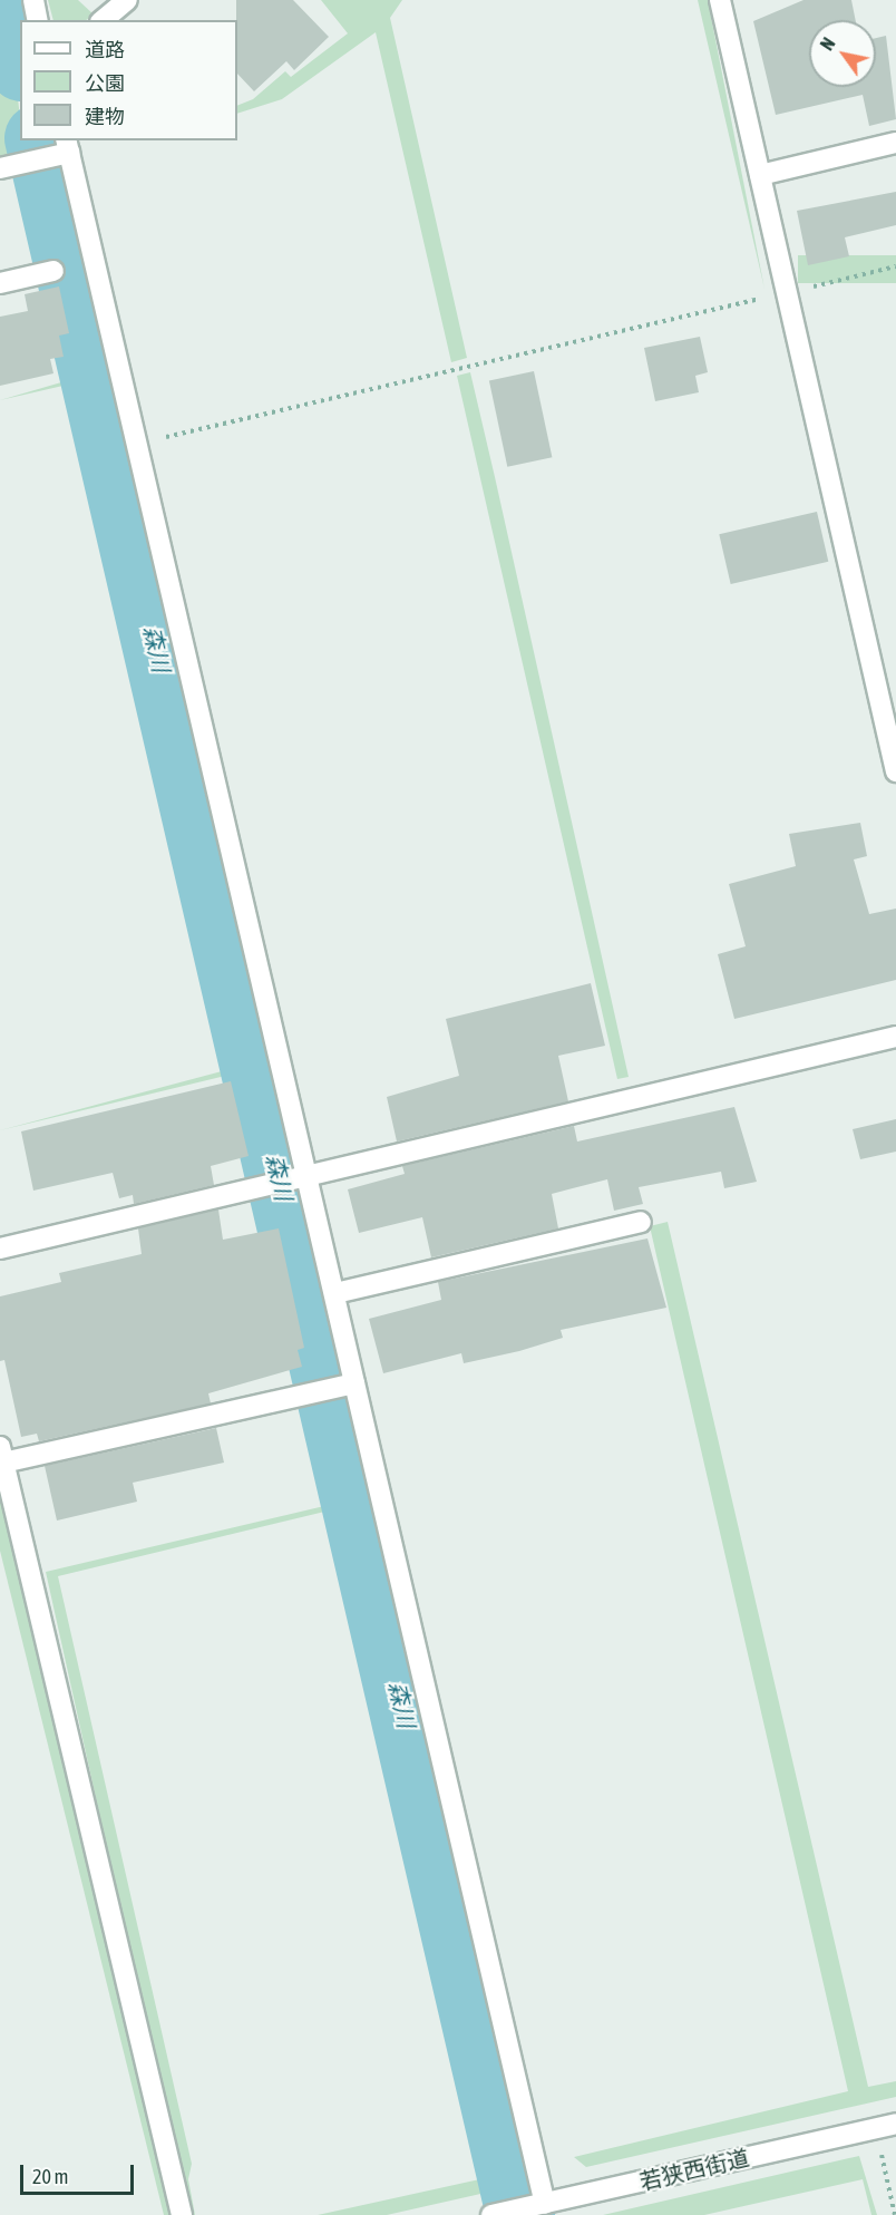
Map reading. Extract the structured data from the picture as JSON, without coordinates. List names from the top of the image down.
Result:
{
  "streets": {
    "street": ["若狭西街道"]
  },
  "water": ["森川"],
  "legend": ["道路", "公園", "建物"],
  "scale_bar": "20 m",
  "north": "top left"
}
